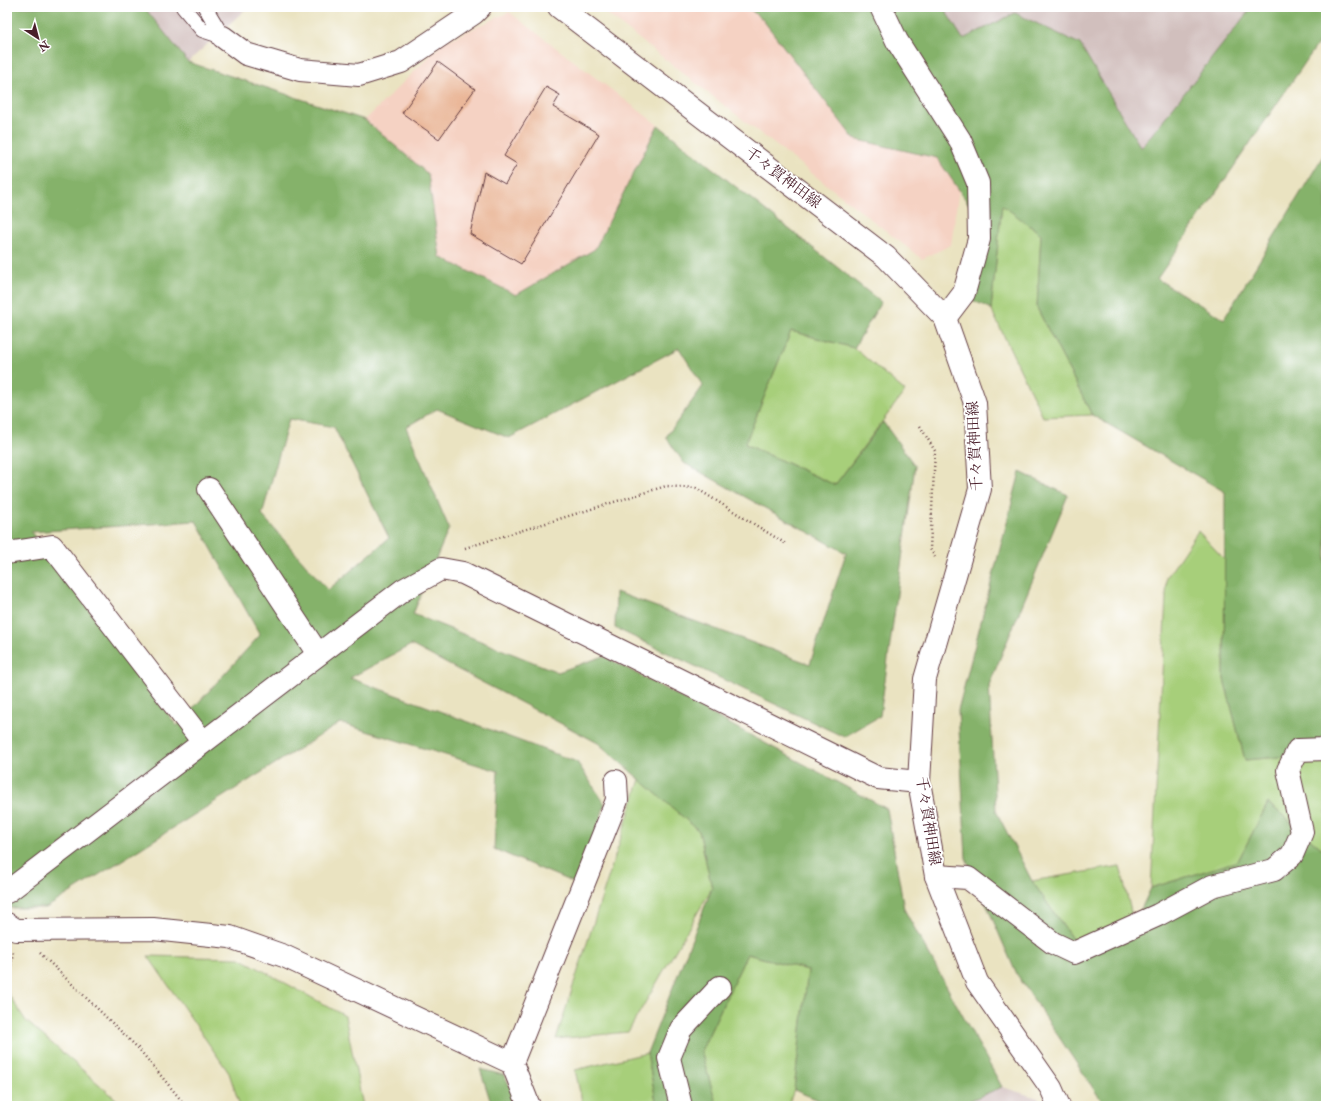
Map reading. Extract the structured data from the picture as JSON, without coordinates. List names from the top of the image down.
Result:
{
  "streets": {
    "street": ["千々賀神田線"]
  },
  "north": "bottom right"
}
